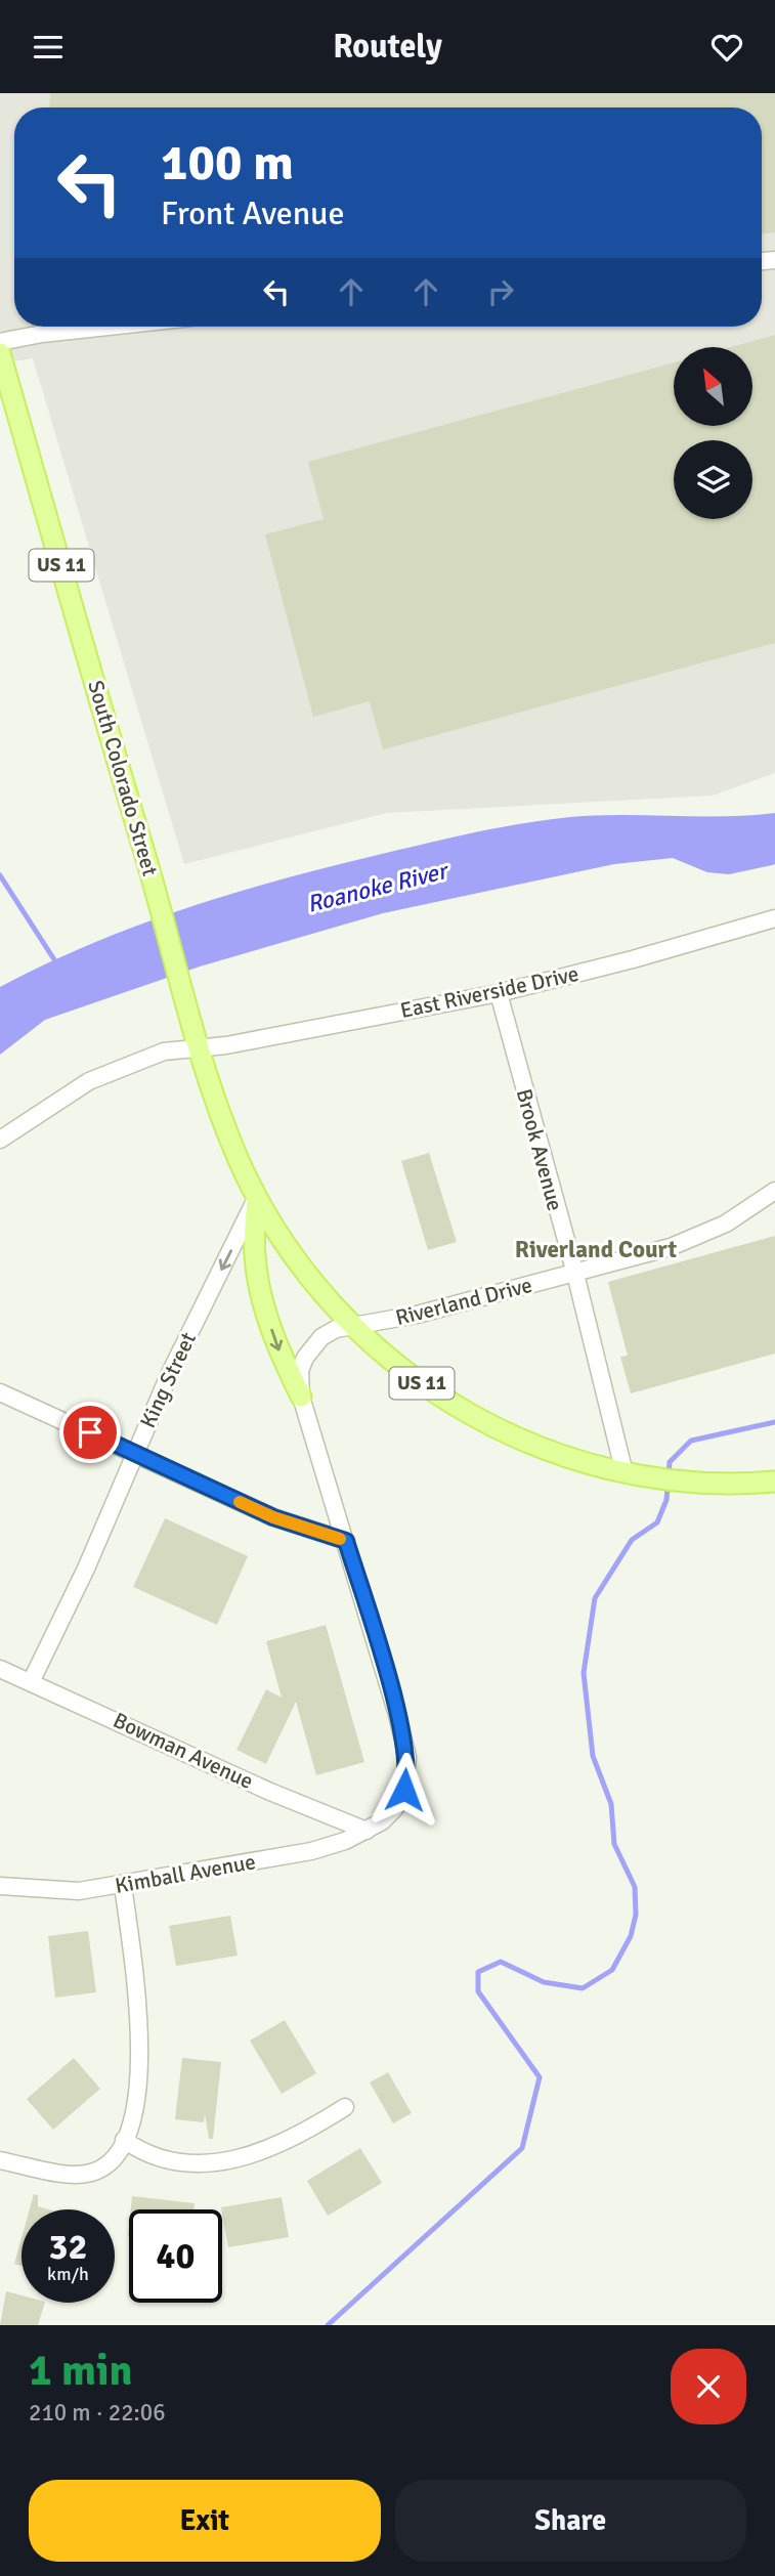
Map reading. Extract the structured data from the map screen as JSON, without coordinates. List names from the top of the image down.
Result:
{
  "streets": {
    "main road": ["US 11", "South Colorado Street"],
    "street": [
      "East Riverside Drive",
      "Brook Avenue",
      "Riverland Drive",
      "King Street",
      "Bowman Avenue",
      "Kimball Avenue"
    ]
  },
  "crossings": [
    ["US 11", "South Colorado Street"],
    ["US 11", "Brook Avenue"],
    ["US 11", "Riverland Drive"],
    ["US 11", "King Street"],
    ["South Colorado Street", "East Riverside Drive"],
    ["South Colorado Street", "King Street"],
    ["East Riverside Drive", "Brook Avenue"],
    ["Brook Avenue", "Riverland Drive"],
    ["King Street", "Bowman Avenue"],
    ["Bowman Avenue", "Kimball Avenue"]
  ],
  "one_way": ["King Street"],
  "districts": ["Riverland Court"],
  "water": ["Roanoke River"],
  "north": "top left",
  "page": {
    "header": "Routely",
    "turn": ["100 m", "Front Avenue"],
    "speed": "32 km/h",
    "limit": "40",
    "heading": ["1 min", "210 m · 22:06"],
    "buttons": ["Exit", "Share"]
  }
}
